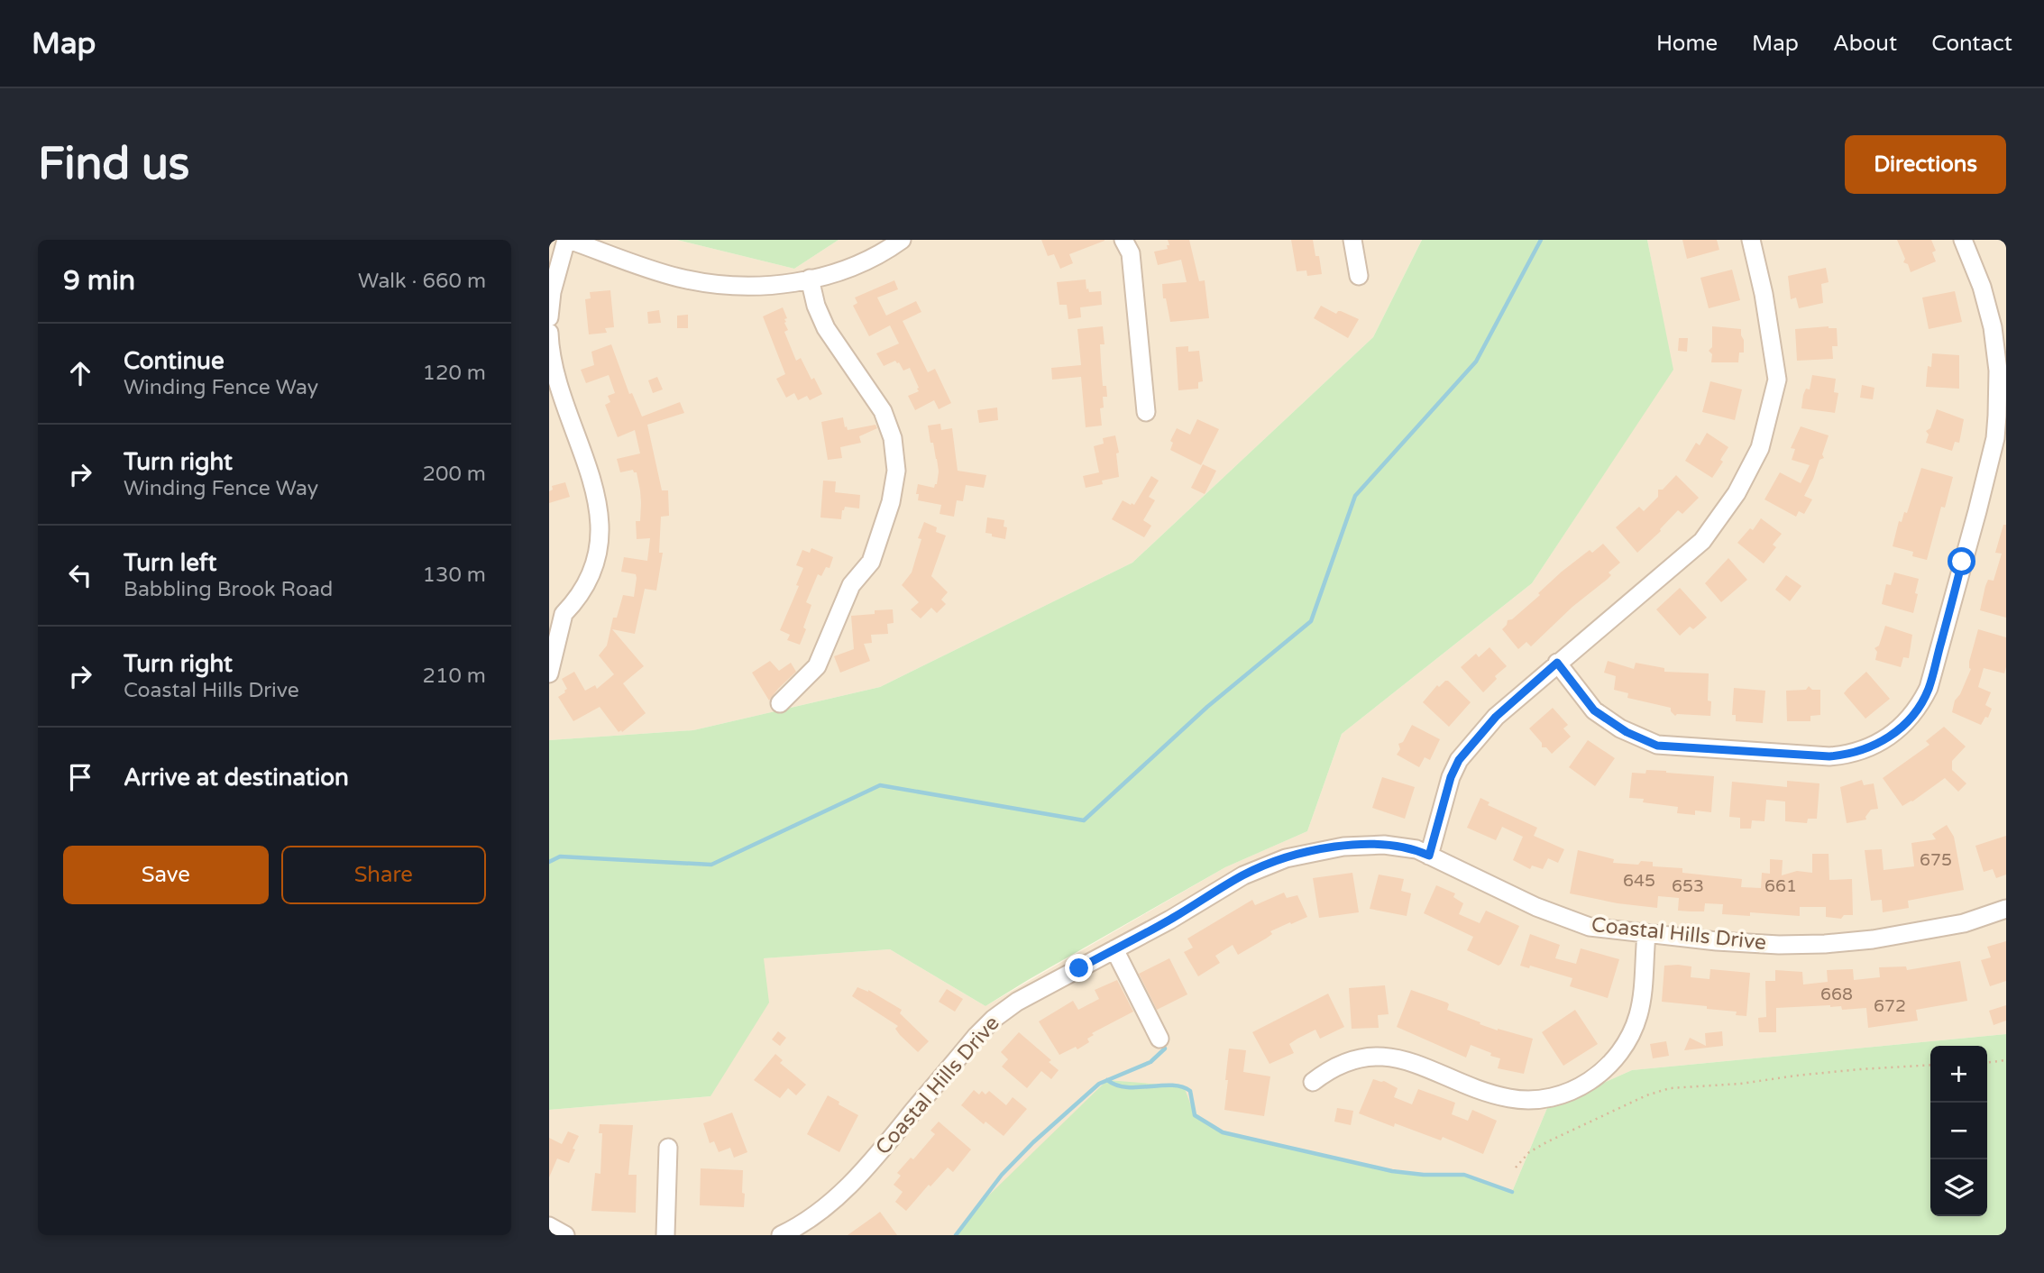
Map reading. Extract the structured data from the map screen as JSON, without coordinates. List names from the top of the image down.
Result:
{
  "streets": {
    "street": ["Coastal Hills Drive"]
  },
  "house_numbers": [
    "675",
    "645",
    "653",
    "661",
    "668",
    "672"
  ],
  "page": {
    "header": "Map",
    "nav": [
      "Home",
      "Map",
      "About",
      "Contact"
    ],
    "buttons": [
      "Directions",
      ["Save", "Share"]
    ],
    "title": "Find us",
    "heading": ["9 min", "Walk · 660 m"],
    "list": [
      ["Continue", "Winding Fence Way", "120 m"],
      ["Turn right", "Winding Fence Way", "200 m"],
      ["Turn left", "Babbling Brook Road", "130 m"],
      ["Turn right", "Coastal Hills Drive", "210 m"],
      "Arrive at destination"
    ],
    "map_buttons": ["+", "−"]
  }
}
